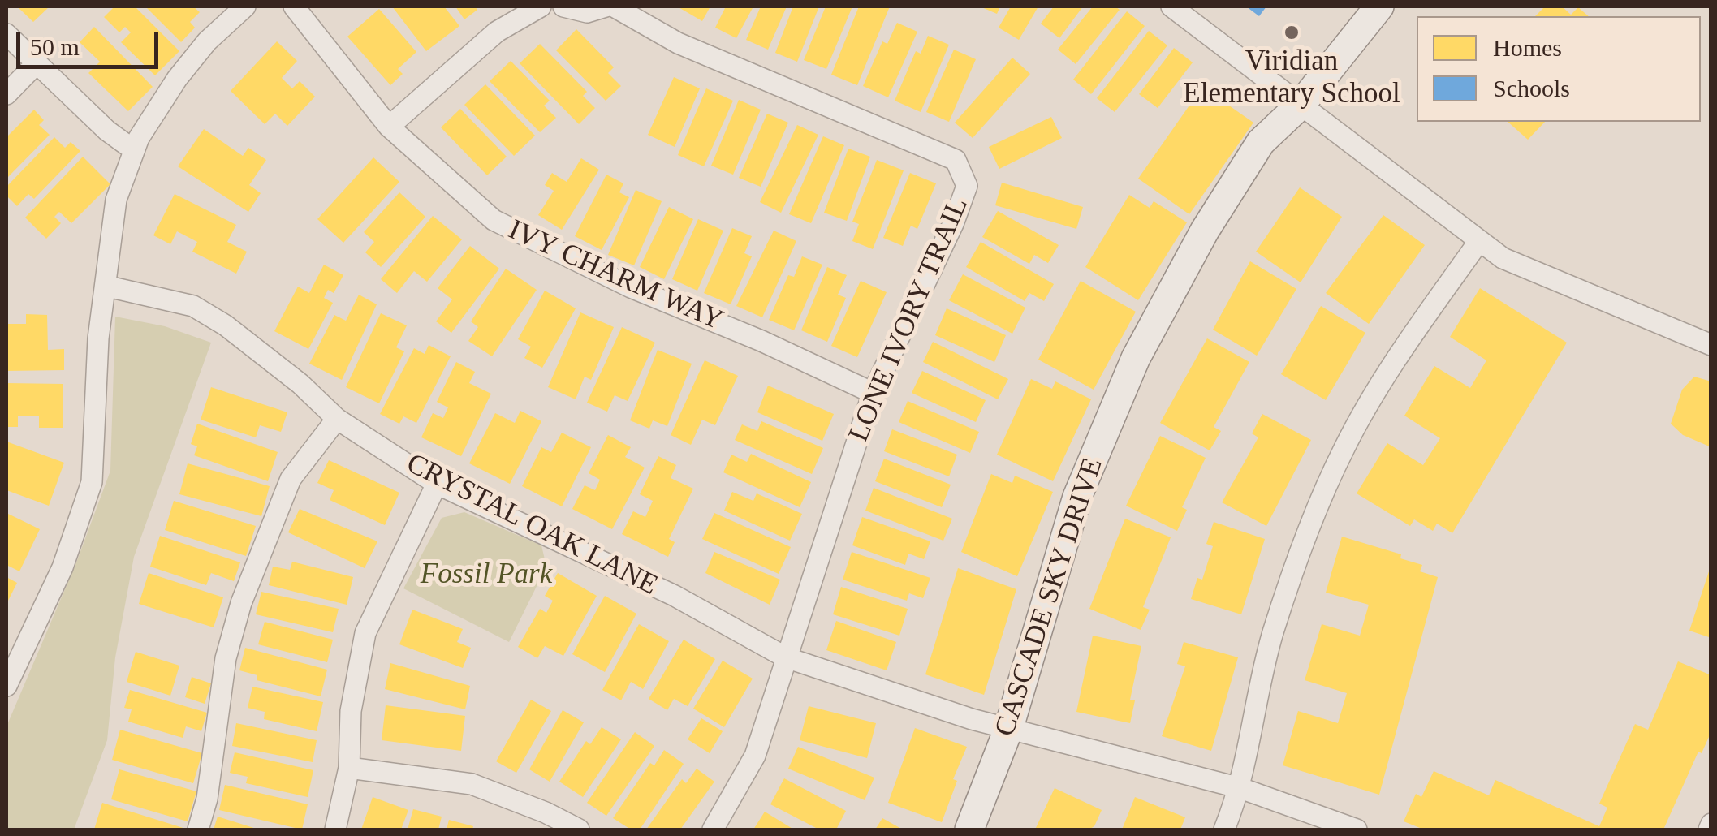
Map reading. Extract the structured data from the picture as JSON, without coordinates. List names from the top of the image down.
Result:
{
  "streets": {
    "street": [
      "IVY CHARM WAY",
      "LONE IVORY TRAIL",
      "CRYSTAL OAK LANE",
      "CASCADE SKY DRIVE"
    ]
  },
  "crossings": [
    ["IVY CHARM WAY", "LONE IVORY TRAIL"],
    ["LONE IVORY TRAIL", "CRYSTAL OAK LANE"],
    ["CRYSTAL OAK LANE", "CASCADE SKY DRIVE"]
  ],
  "parks": ["Fossil Park"],
  "places": ["Viridian Elementary School"],
  "legend": ["Homes", "Schools"],
  "scale_bar": "50 m"
}
